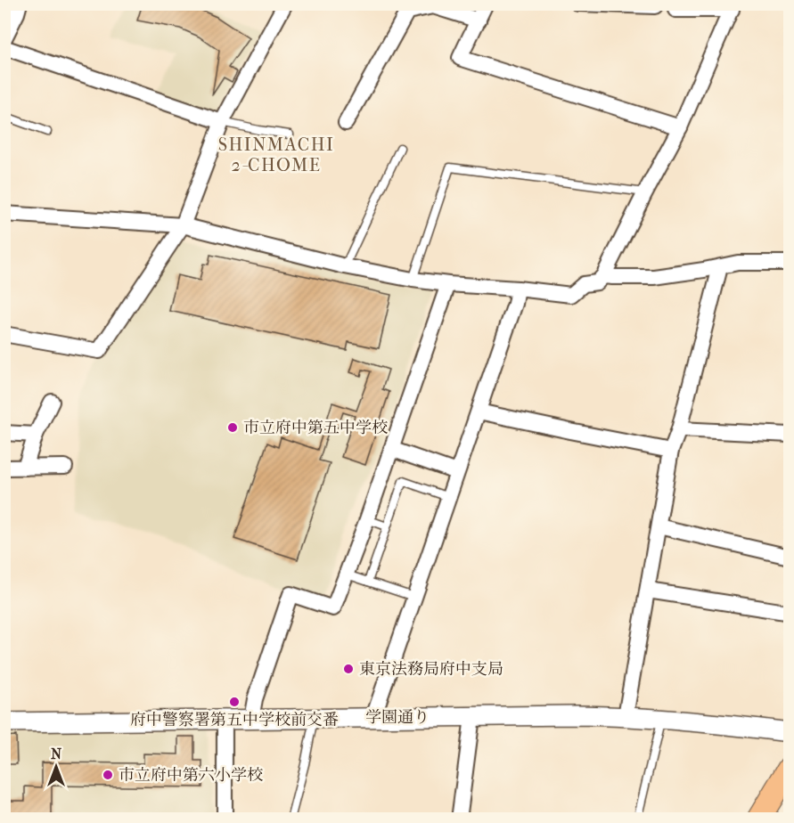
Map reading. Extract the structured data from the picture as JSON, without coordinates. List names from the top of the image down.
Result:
{
  "streets": {
    "street": ["学園通り"]
  },
  "districts": ["SHINMACHI 2-CHOME"],
  "places": [
    "市立府中第五中学校",
    "東京法務局府中支局",
    "府中警察署第五中学校前交番",
    "市立府中第六小学校"
  ],
  "north": "top"
}
